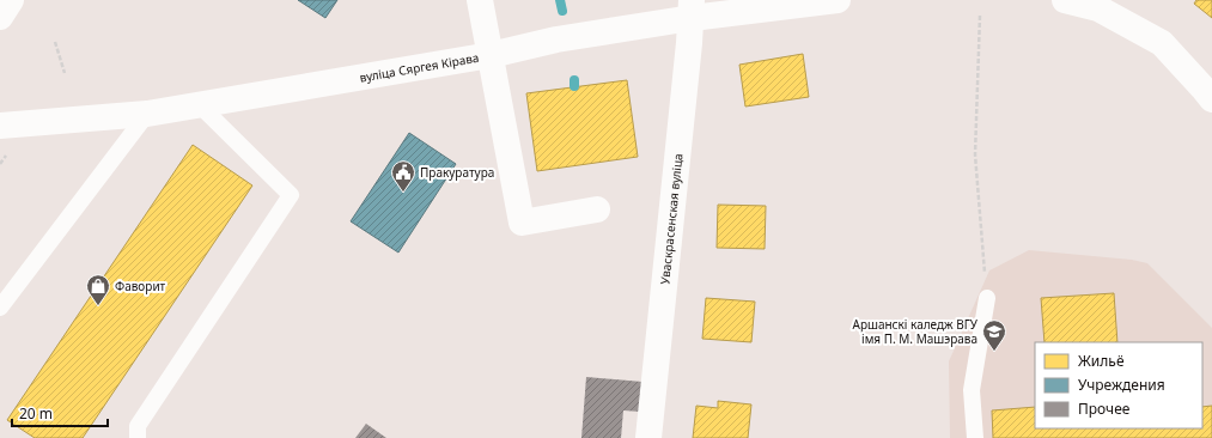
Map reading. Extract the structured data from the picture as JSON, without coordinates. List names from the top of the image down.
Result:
{
  "streets": {
    "street": ["вуліца Сяргея Кірава", "Уваскрасенская вуліца"]
  },
  "crossings": [
    ["вуліца Сяргея Кірава", "Уваскрасенская вуліца"]
  ],
  "places": {
    "public building": ["Пракуратура"],
    "shop": ["Фаворит"],
    "school or university": ["Аршанскі каледж ВГУ імя П. М. Машэрава"]
  },
  "legend": ["Жильё", "Учреждения", "Прочее"],
  "scale_bar": "20 m"
}
